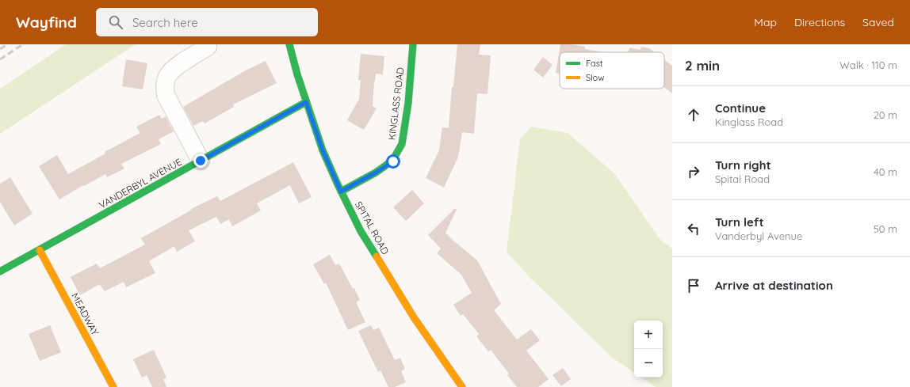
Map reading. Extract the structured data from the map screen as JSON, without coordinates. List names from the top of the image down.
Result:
{
  "streets": {
    "street": [
      "KINGLASS ROAD",
      "VANDERBYL AVENUE",
      "SPITAL ROAD",
      "MEADWAY"
    ]
  },
  "crossings": [
    ["KINGLASS ROAD", "SPITAL ROAD"],
    ["VANDERBYL AVENUE", "SPITAL ROAD"],
    ["VANDERBYL AVENUE", "MEADWAY"]
  ],
  "legend": ["Fast", "Slow"],
  "page": {
    "header": "Wayfind",
    "search": "Search here",
    "nav": ["Map", "Directions", "Saved"],
    "heading": ["2 min", "Walk · 110 m"],
    "list": [
      ["Continue", "Kinglass Road", "20 m"],
      ["Turn right", "Spital Road", "40 m"],
      ["Turn left", "Vanderbyl Avenue", "50 m"],
      "Arrive at destination"
    ],
    "map_buttons": ["+", "−"]
  }
}
